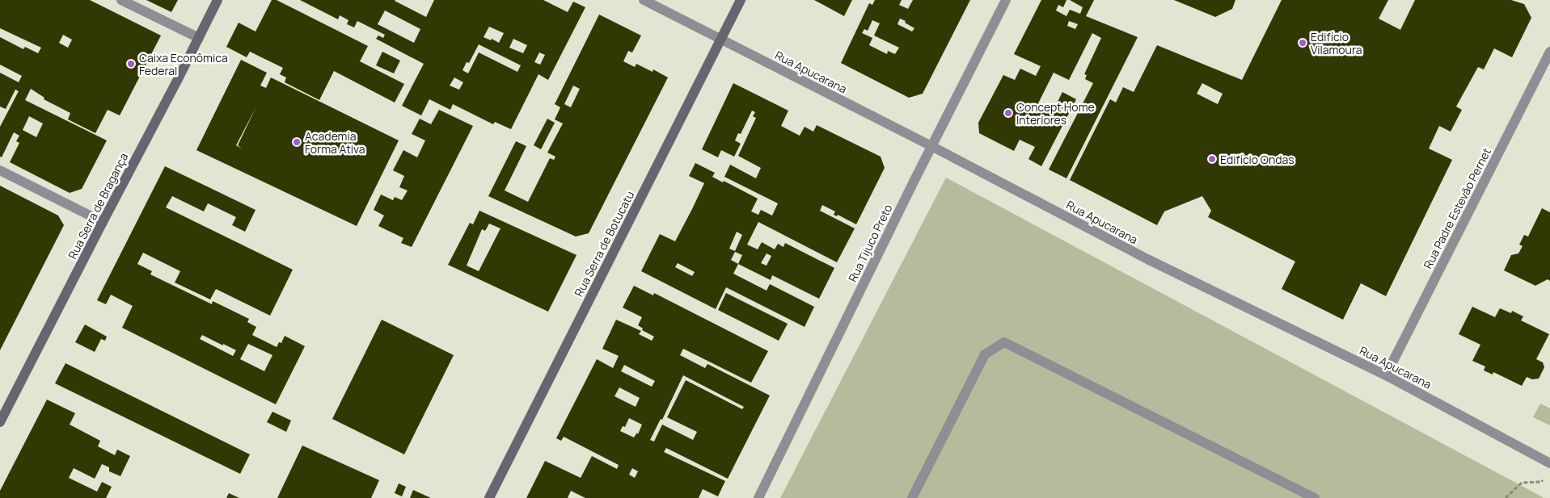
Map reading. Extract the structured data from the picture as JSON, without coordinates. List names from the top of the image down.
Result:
{
  "streets": {
    "street": [
      "Rua Apucarana",
      "Rua Serra de Bragança",
      "Rua Padre Estevão Pernet",
      "Rua Tijuco Preto",
      "Rua Serra de Botucatu"
    ]
  },
  "crossings": [
    ["Rua Apucarana", "Rua Padre Estevão Pernet"],
    ["Rua Apucarana", "Rua Tijuco Preto"],
    ["Rua Apucarana", "Rua Serra de Botucatu"]
  ],
  "places": [
    "Edifício Vilamoura",
    "Caixa Econômica Federal",
    "Concept Home Interiores",
    "Academia Forma Ativa",
    "Edifício Ondas"
  ]
}
